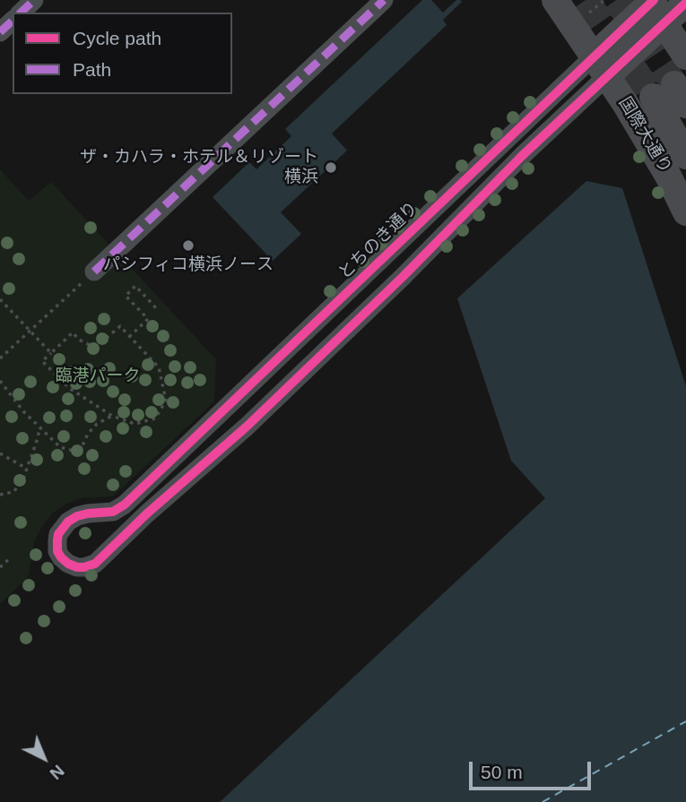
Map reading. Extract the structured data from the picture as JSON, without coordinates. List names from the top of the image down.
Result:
{
  "streets": {
    "street": ["国際大通り", "とちのき通り"]
  },
  "crossings": [
    ["国際大通り", "とちのき通り"]
  ],
  "parks": ["臨港パーク"],
  "places": ["ザ・カハラ・ホテル＆リゾート 横浜", "パシフィコ横浜ノース"],
  "legend": ["Cycle path", "Path"],
  "scale_bar": "50 m",
  "north": "bottom right"
}
